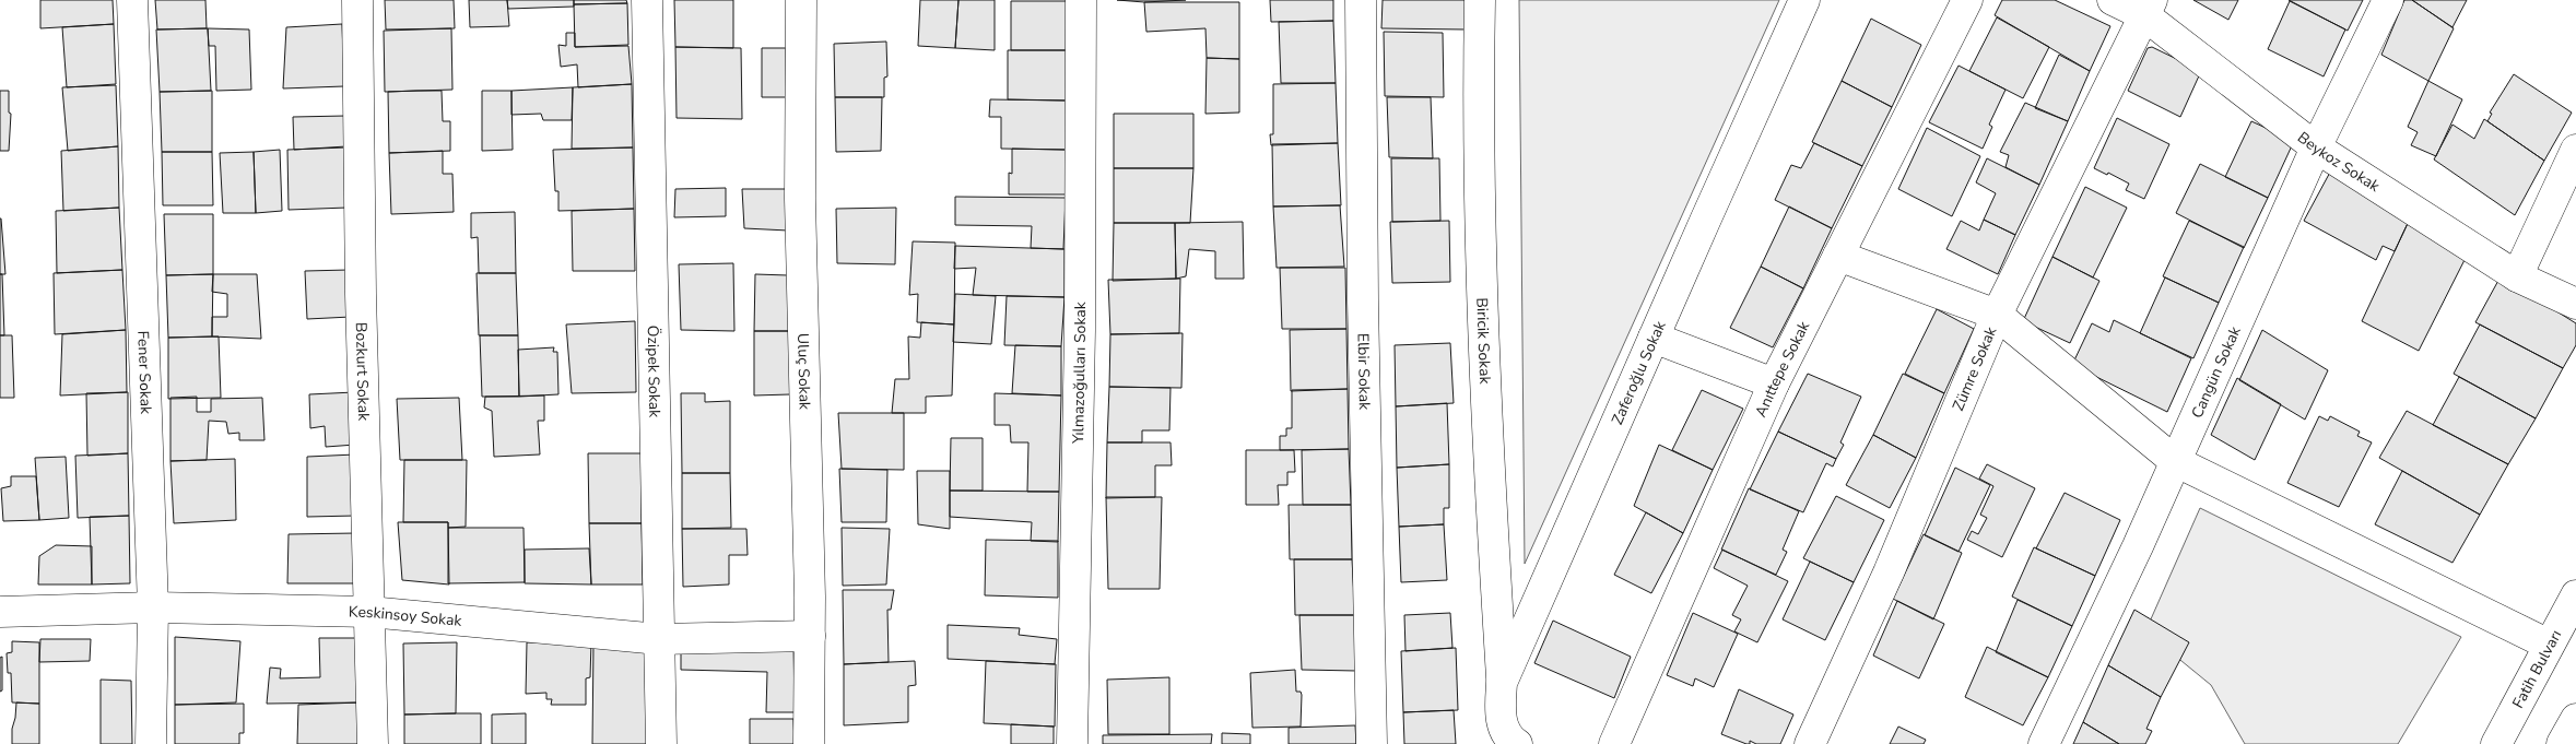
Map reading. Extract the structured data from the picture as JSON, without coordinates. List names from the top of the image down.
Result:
{
  "streets": {
    "street": [
      "Beykoz Sokak",
      "Biricik Sokak",
      "Anıttepe Sokak",
      "Zümre Sokak",
      "Fener Sokak",
      "Özipek Sokak",
      "Zaferoğlu Sokak",
      "Cangün Sokak",
      "Bozkurt Sokak",
      "Uluç Sokak",
      "Yılmazoğulları Sokak",
      "Elbir Sokak",
      "Keskinsoy Sokak",
      "Fatih Bulvarı"
    ]
  },
  "crossings": [
    ["Beykoz Sokak", "Zümre Sokak"],
    ["Beykoz Sokak", "Cangün Sokak"],
    ["Biricik Sokak", "Zaferoğlu Sokak"],
    ["Fener Sokak", "Keskinsoy Sokak"],
    ["Özipek Sokak", "Keskinsoy Sokak"],
    ["Bozkurt Sokak", "Keskinsoy Sokak"],
    ["Uluç Sokak", "Keskinsoy Sokak"]
  ]
}
